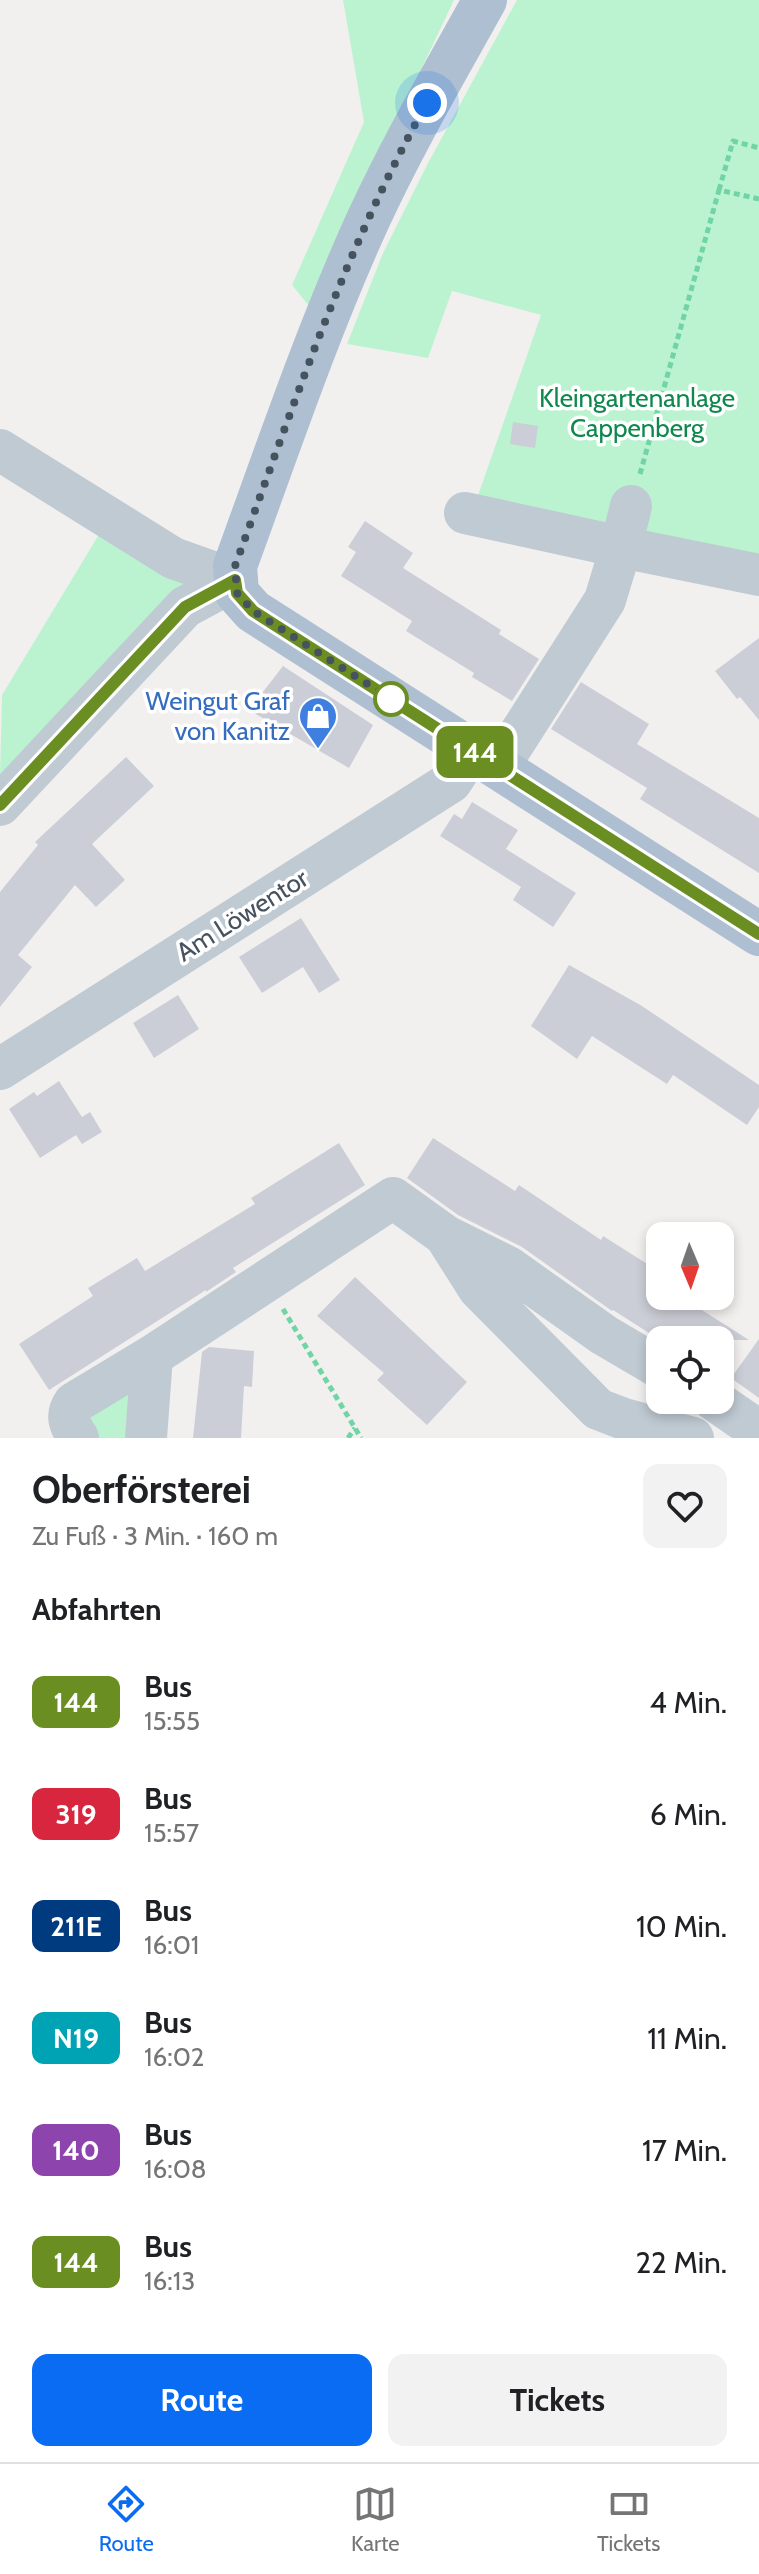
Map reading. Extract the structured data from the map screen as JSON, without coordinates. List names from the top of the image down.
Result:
{
  "streets": {
    "street": ["Am Löwentor"]
  },
  "parks": ["Kleingartenanlage Cappenberg"],
  "places": {
    "shop": ["Weingut Graf von Kanitz"]
  },
  "lines": ["bus line 144"],
  "north": "bottom",
  "page": {
    "on_map": "144",
    "heading": [
      ["Oberförsterei", "Zu Fuß · 3 Min. · 160 m"],
      "Abfahrten"
    ],
    "list": [
      {
        "mark": "144",
        "name": "Bus",
        "note": "15:55",
        "value": "4 Min."
      },
      {
        "mark": "319",
        "name": "Bus",
        "note": "15:57",
        "value": "6 Min."
      },
      {
        "mark": "211E",
        "name": "Bus",
        "note": "16:01",
        "value": "10 Min."
      },
      {
        "mark": "N19",
        "name": "Bus",
        "note": "16:02",
        "value": "11 Min."
      },
      {
        "mark": "140",
        "name": "Bus",
        "note": "16:08",
        "value": "17 Min."
      },
      {
        "mark": "144",
        "name": "Bus",
        "note": "16:13",
        "value": "22 Min."
      }
    ],
    "buttons": ["Route", "Tickets"],
    "tabs": ["Route", "Karte", "Tickets"]
  }
}
